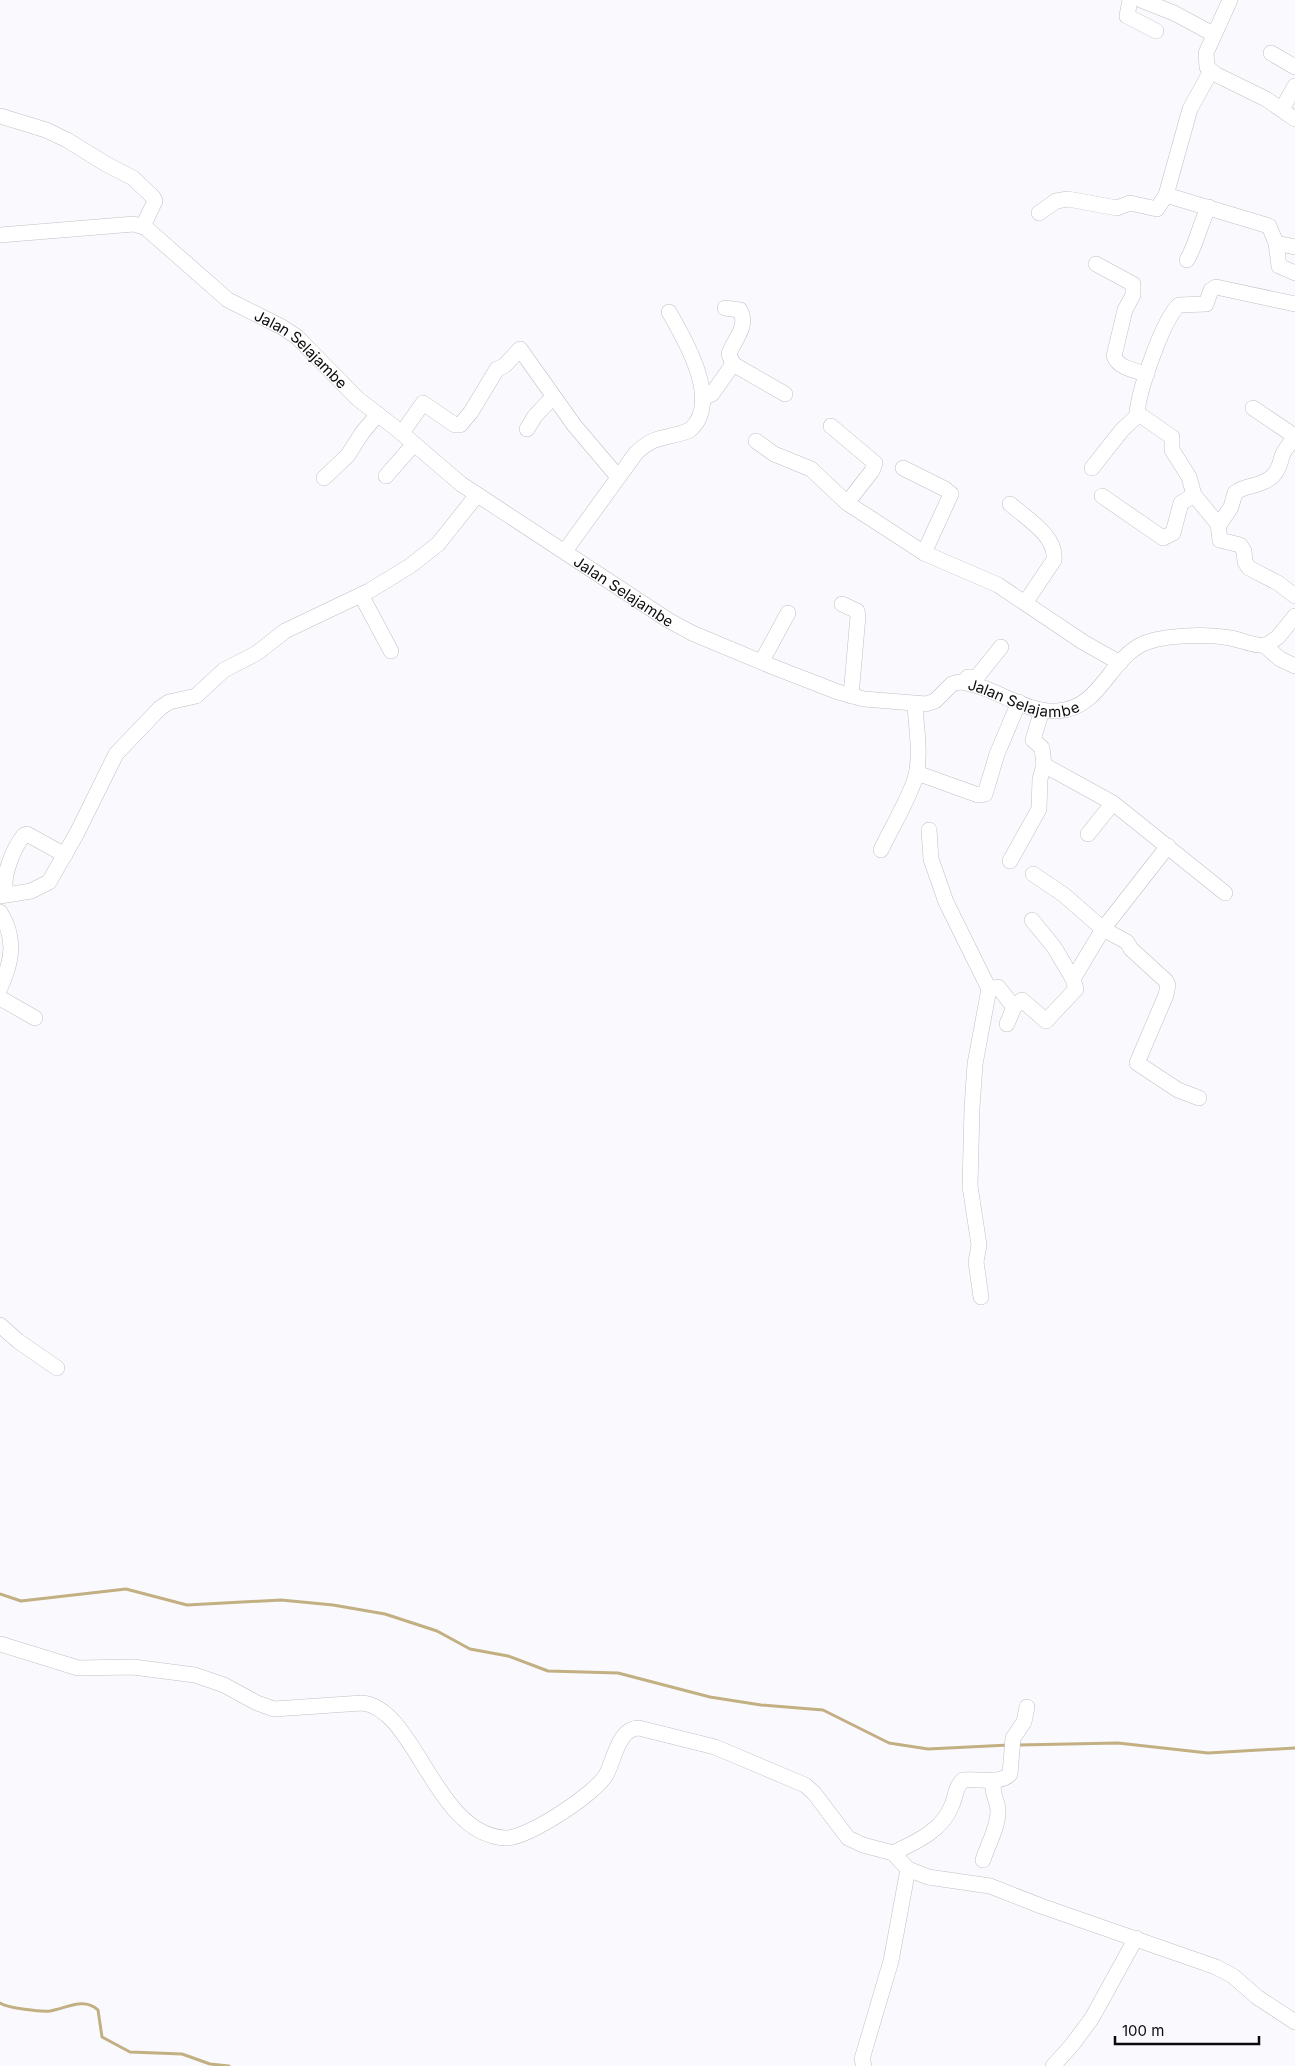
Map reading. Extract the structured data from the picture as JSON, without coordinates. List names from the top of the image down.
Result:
{
  "streets": {
    "street": ["Jalan Selajambe"]
  },
  "scale_bar": "100 m"
}
